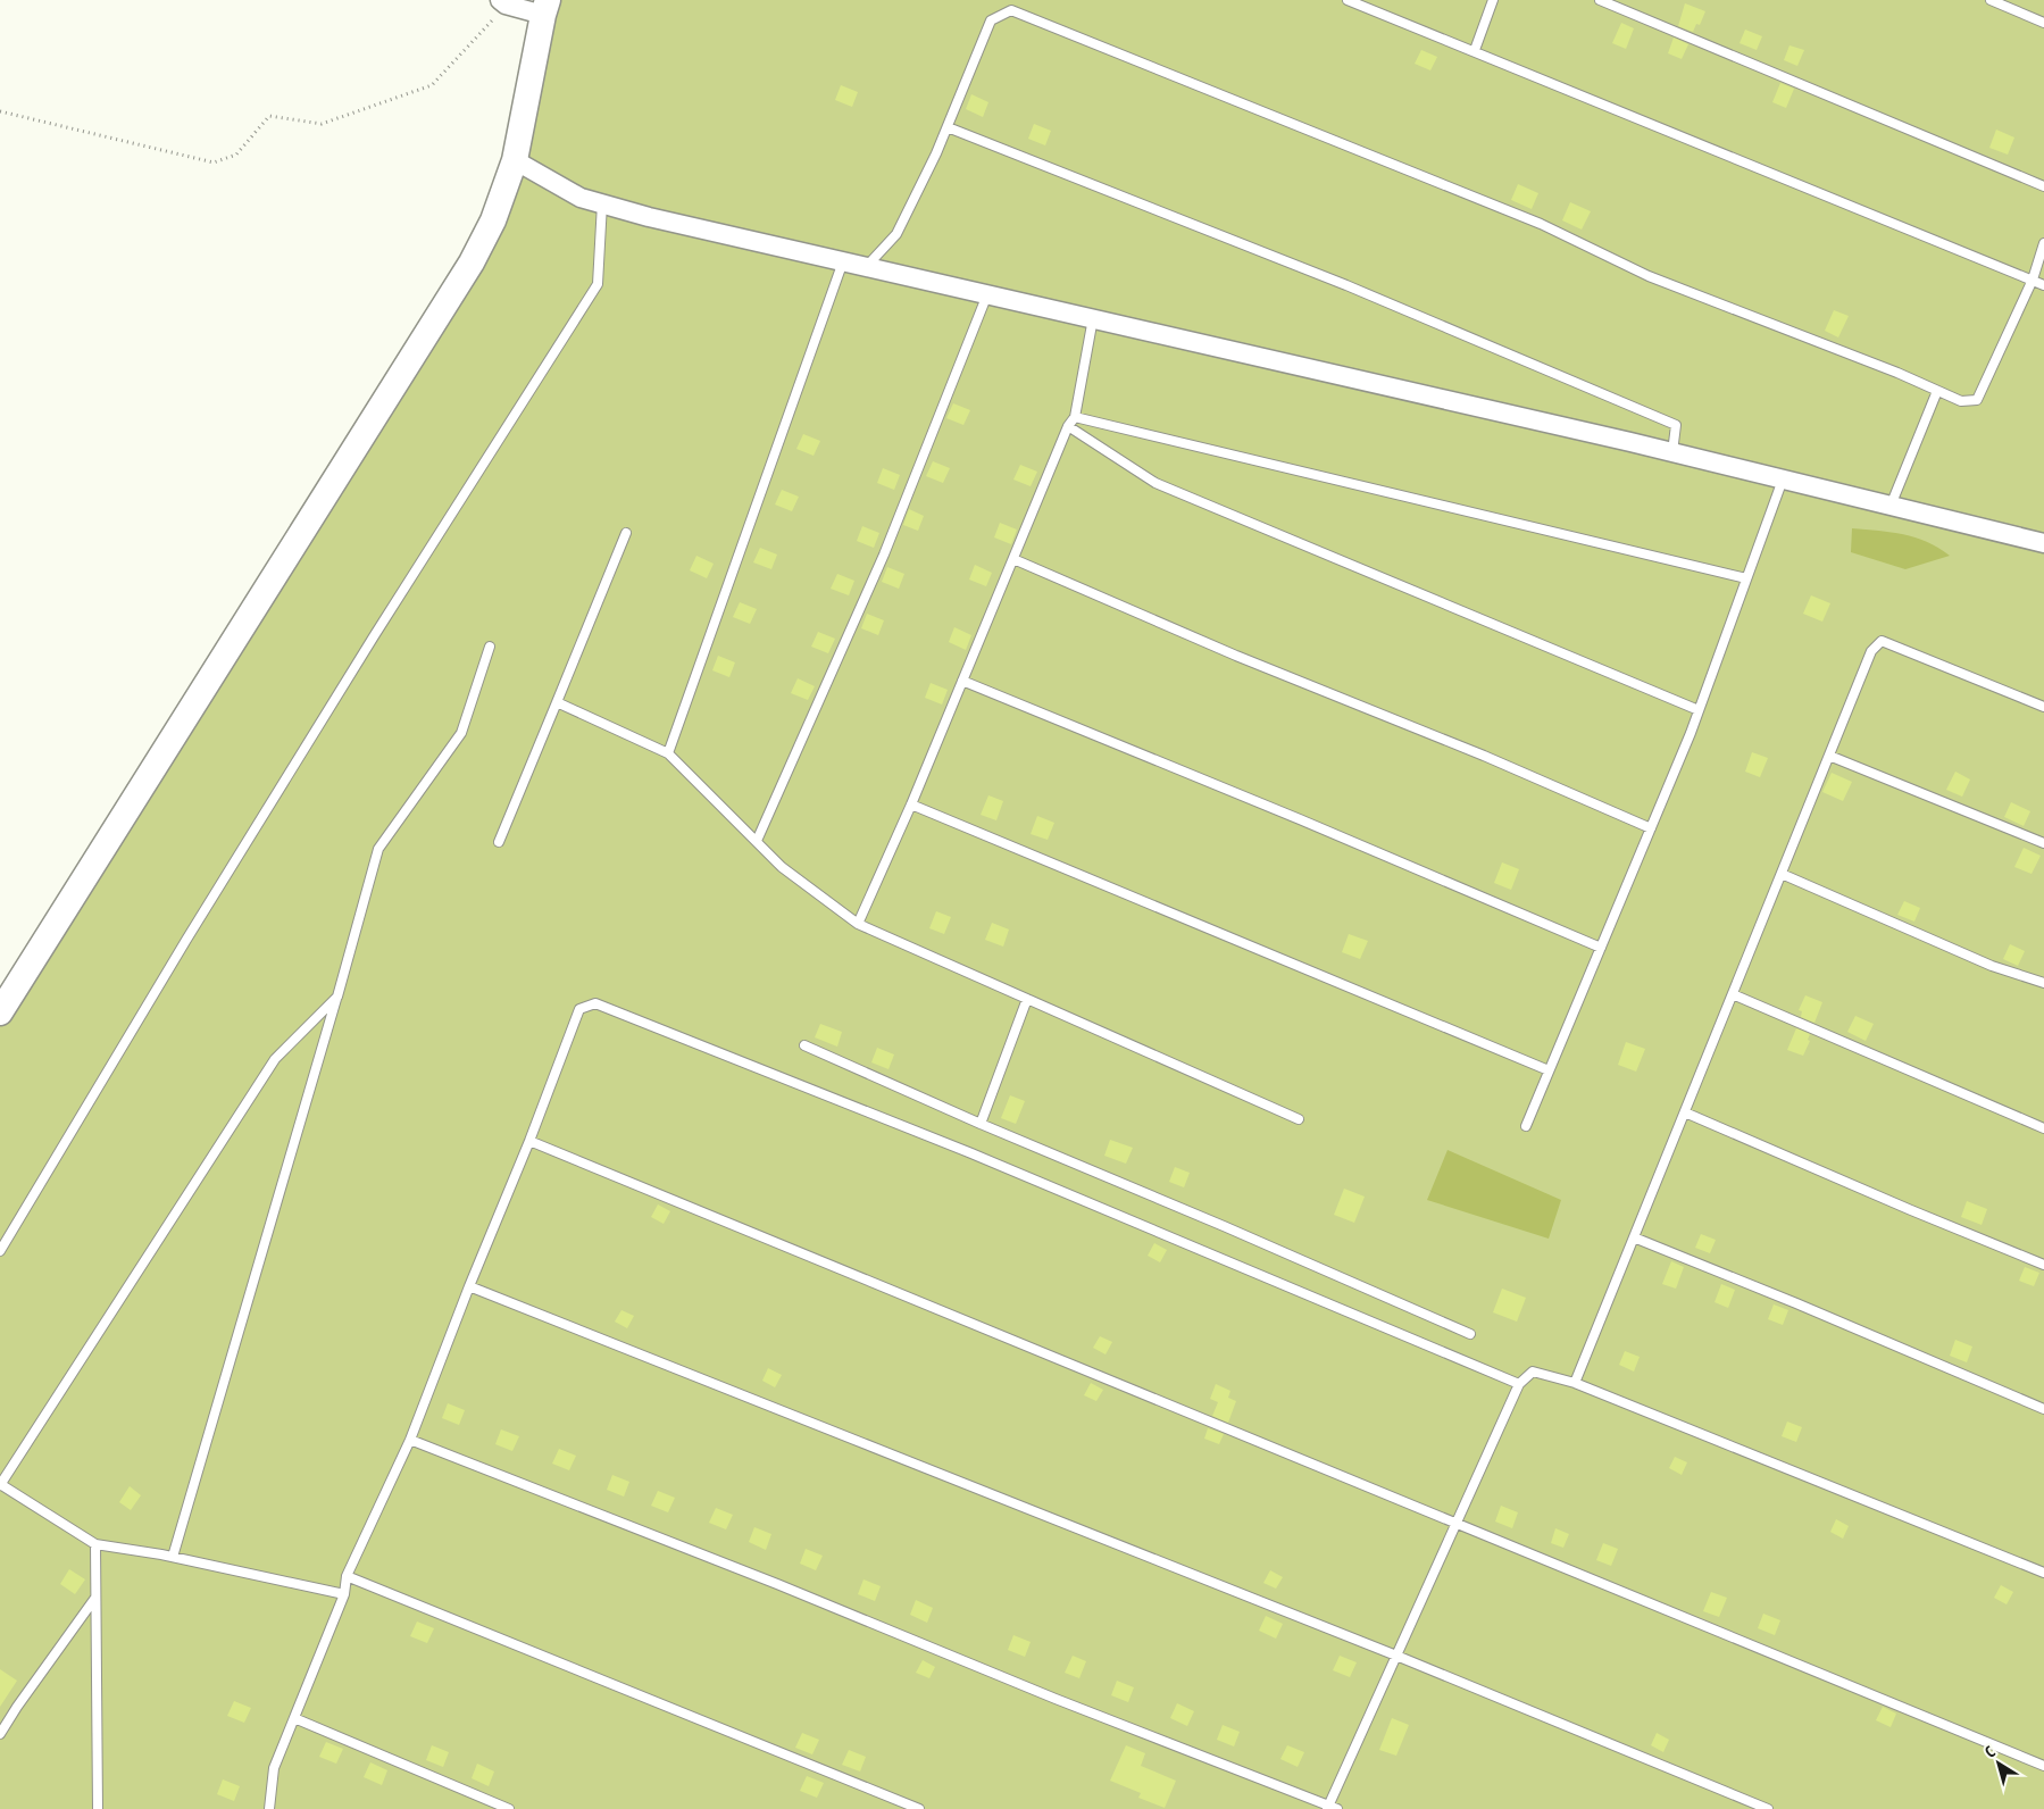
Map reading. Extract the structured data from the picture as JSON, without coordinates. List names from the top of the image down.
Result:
{
  "north": "top left"
}
